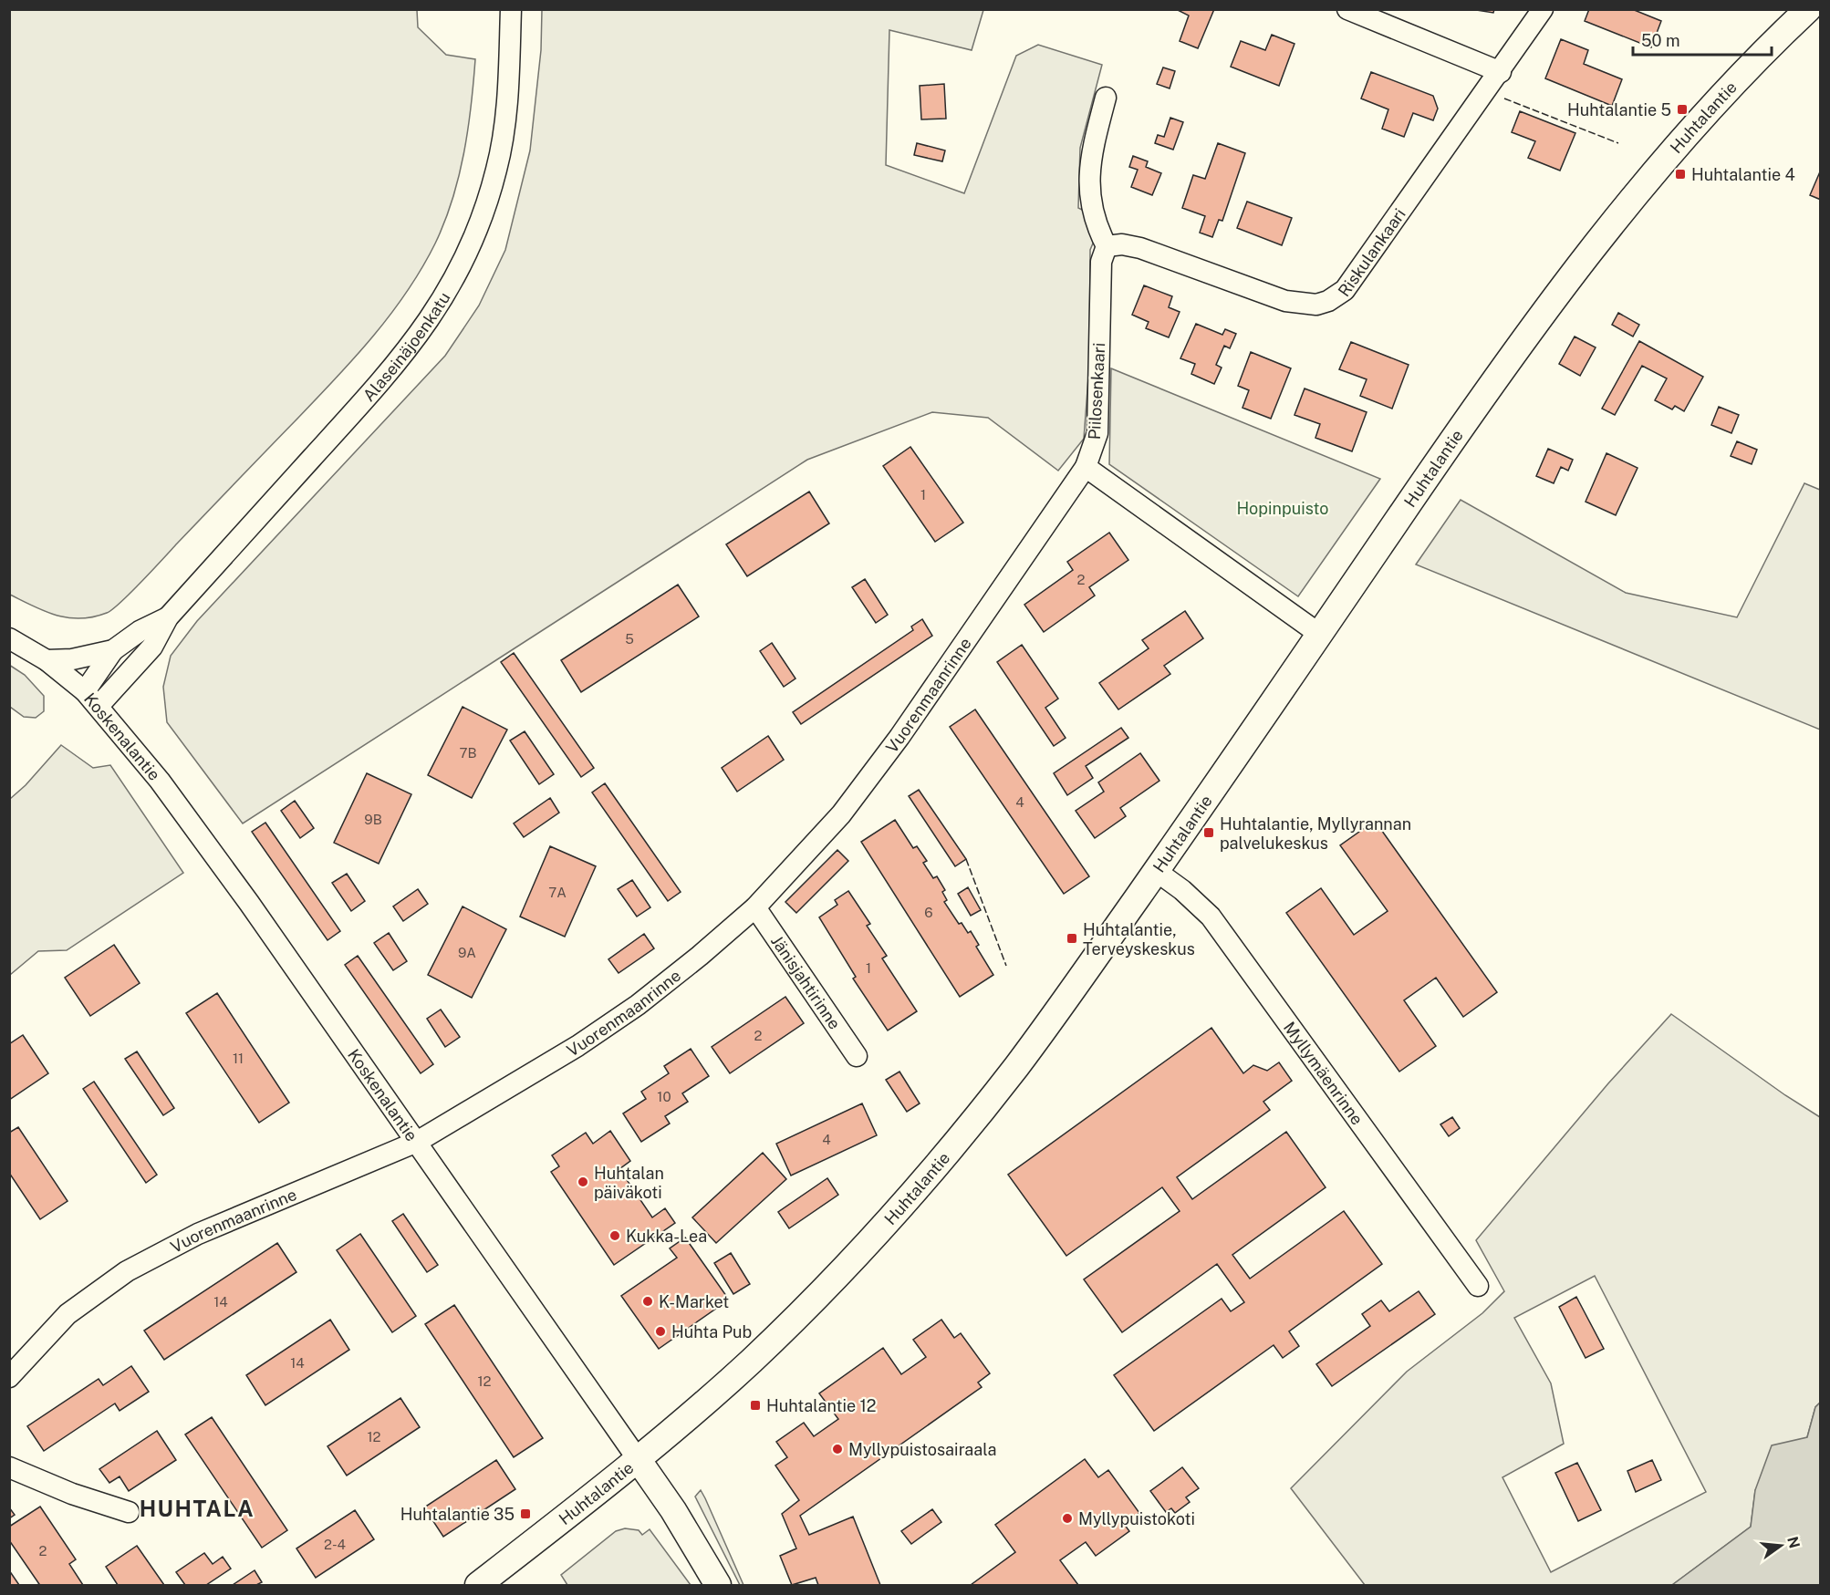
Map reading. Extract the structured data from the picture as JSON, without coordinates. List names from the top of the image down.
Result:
{
  "streets": {
    "main road": ["Huhtalantie", "Koskenalantie"],
    "street": [
      "Riskulankaari",
      "Alaseinäjoenkatu",
      "Piilosenkaari",
      "Vuorenmaanrinne",
      "Jänisjahtirinne",
      "Myllymäenrinne"
    ]
  },
  "crossings": [
    ["Huhtalantie", "Koskenalantie"],
    ["Huhtalantie", "Myllymäenrinne"],
    ["Riskulankaari", "Piilosenkaari"],
    ["Alaseinäjoenkatu", "Koskenalantie"],
    ["Piilosenkaari", "Vuorenmaanrinne"],
    ["Vuorenmaanrinne", "Koskenalantie"],
    ["Vuorenmaanrinne", "Jänisjahtirinne"]
  ],
  "districts": ["HUHTALA"],
  "parks": ["Hopinpuisto"],
  "places": {
    "transit": [
      "Huhtalantie 5",
      "Huhtalantie 4",
      "Huhtalantie, Myllyrannan palvelukeskus",
      "Huhtalantie, Terveyskeskus",
      "Huhtalantie 12",
      "Huhtalantie 35"
    ],
    "other": [
      "Huhtalan päiväkoti",
      "Kukka-Lea",
      "K-Market",
      "Huhta Pub",
      "Myllypuistosairaala",
      "Myllypuistokoti"
    ]
  },
  "house_numbers": [
    "1",
    "2",
    "5",
    "7B",
    "4",
    "9B",
    "7A",
    "6",
    "9A",
    "1",
    "2",
    "11",
    "10",
    "4",
    "14",
    "14",
    "12",
    "12",
    "2-4",
    "2"
  ],
  "scale_bar": "50 m",
  "north": "right"
}
